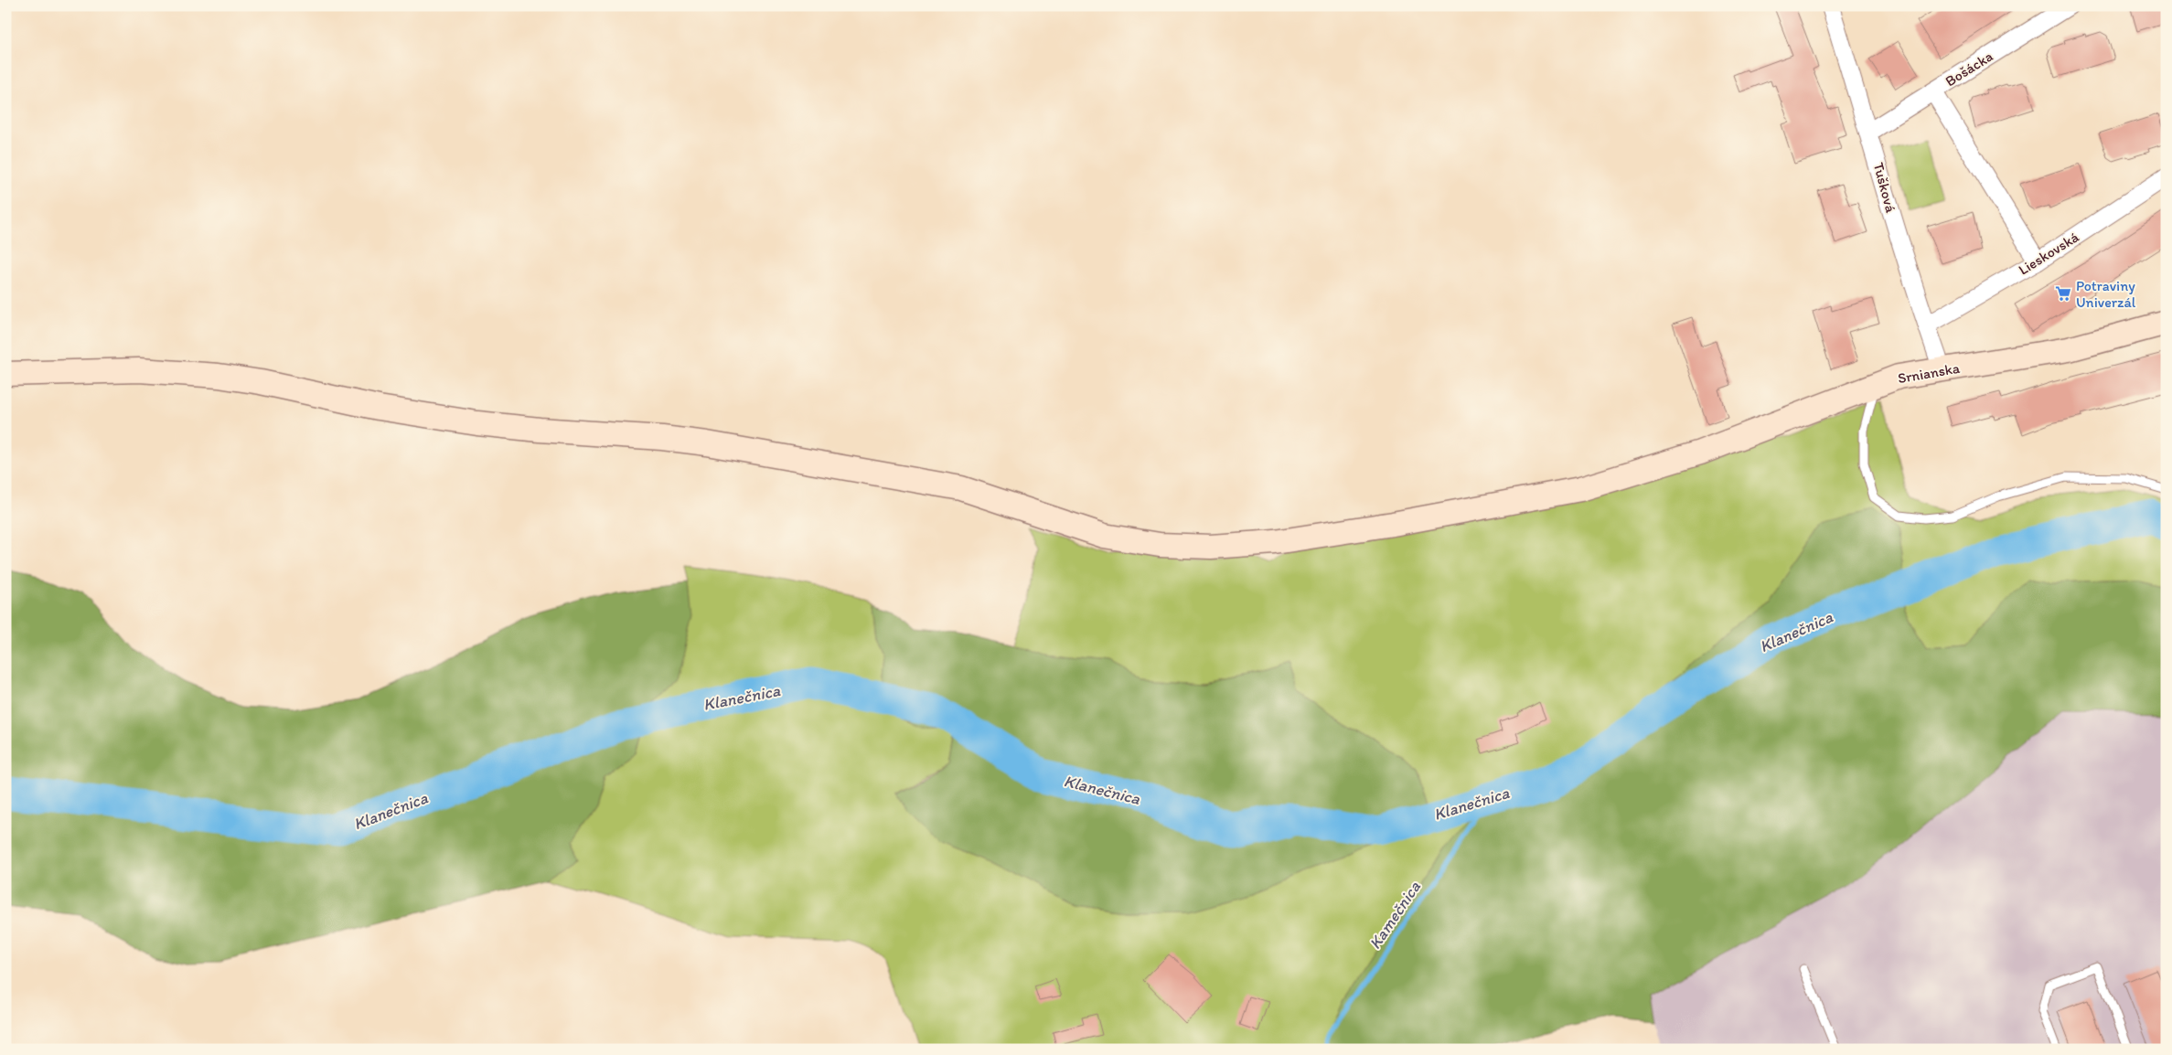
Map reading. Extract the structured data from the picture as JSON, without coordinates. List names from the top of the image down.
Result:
{
  "streets": {
    "street": [
      "Bošácka",
      "Tušková",
      "Lieskovská",
      "Srnianska"
    ]
  },
  "crossings": [
    ["Bošácka", "Tušková"],
    ["Tušková", "Lieskovská"],
    ["Tušková", "Srnianska"]
  ],
  "water": ["Klanečnica", "Kamečnica"],
  "places": {
    "supermarket": ["Potraviny Univerzál"]
  }
}
